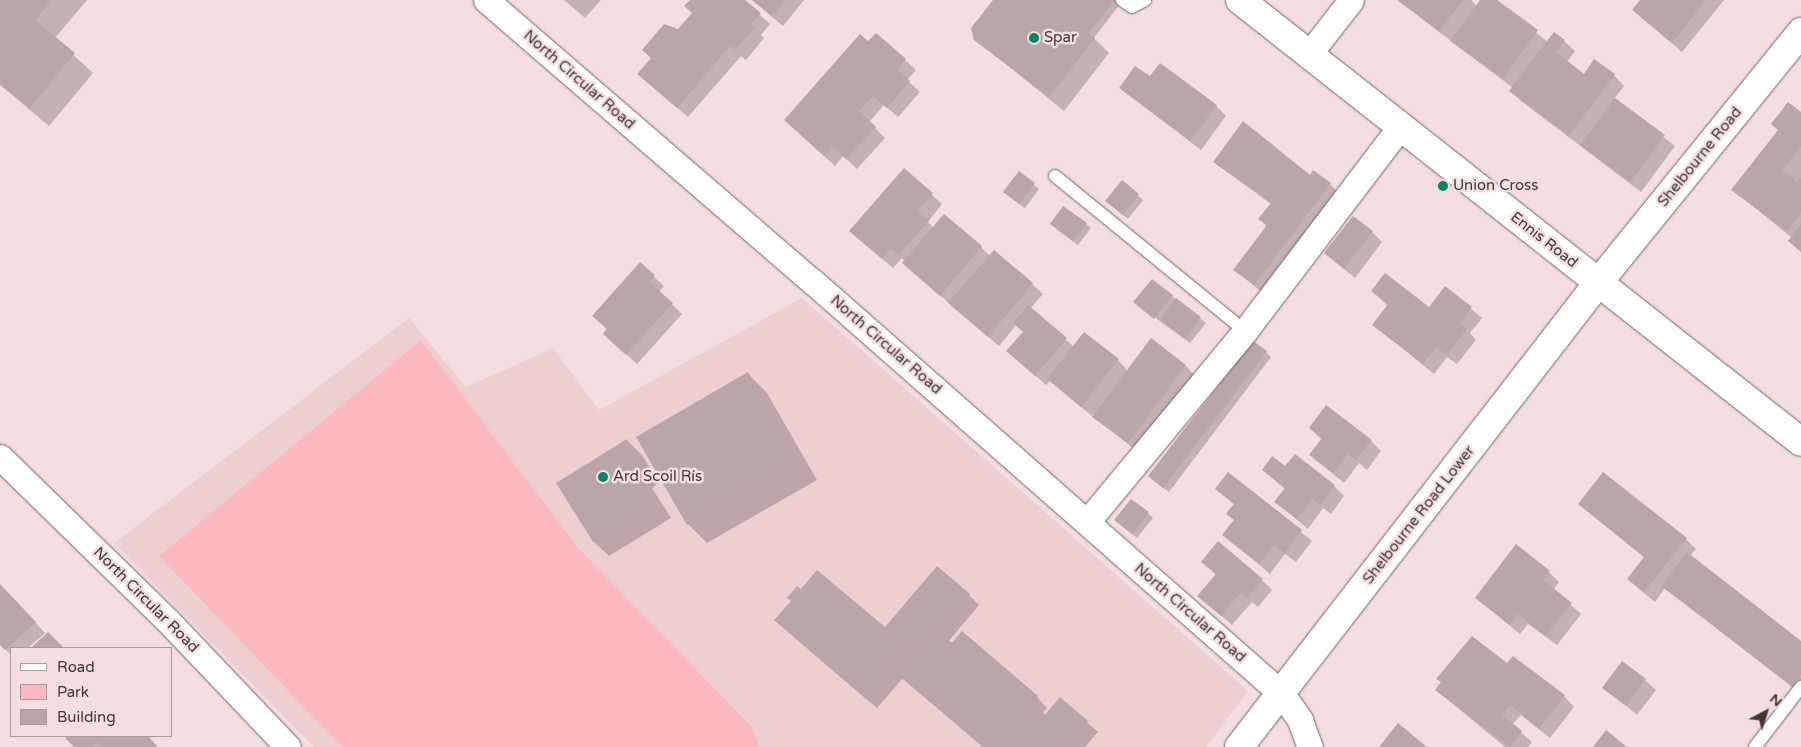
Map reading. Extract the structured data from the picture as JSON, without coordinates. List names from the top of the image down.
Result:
{
  "streets": {
    "main road": ["Shelbourne Road", "Ennis Road", "Shelbourne Road Lower"],
    "street": ["North Circular Road"]
  },
  "crossings": [
    ["North Circular Road", "Shelbourne Road Lower"],
    ["Shelbourne Road", "Ennis Road"],
    ["Shelbourne Road", "Shelbourne Road Lower"],
    ["Ennis Road", "Shelbourne Road Lower"]
  ],
  "places": ["Spar", "Union Cross", "Ard Scoil Rís"],
  "legend": ["Road", "Park", "Building"],
  "north": "top right"
}
